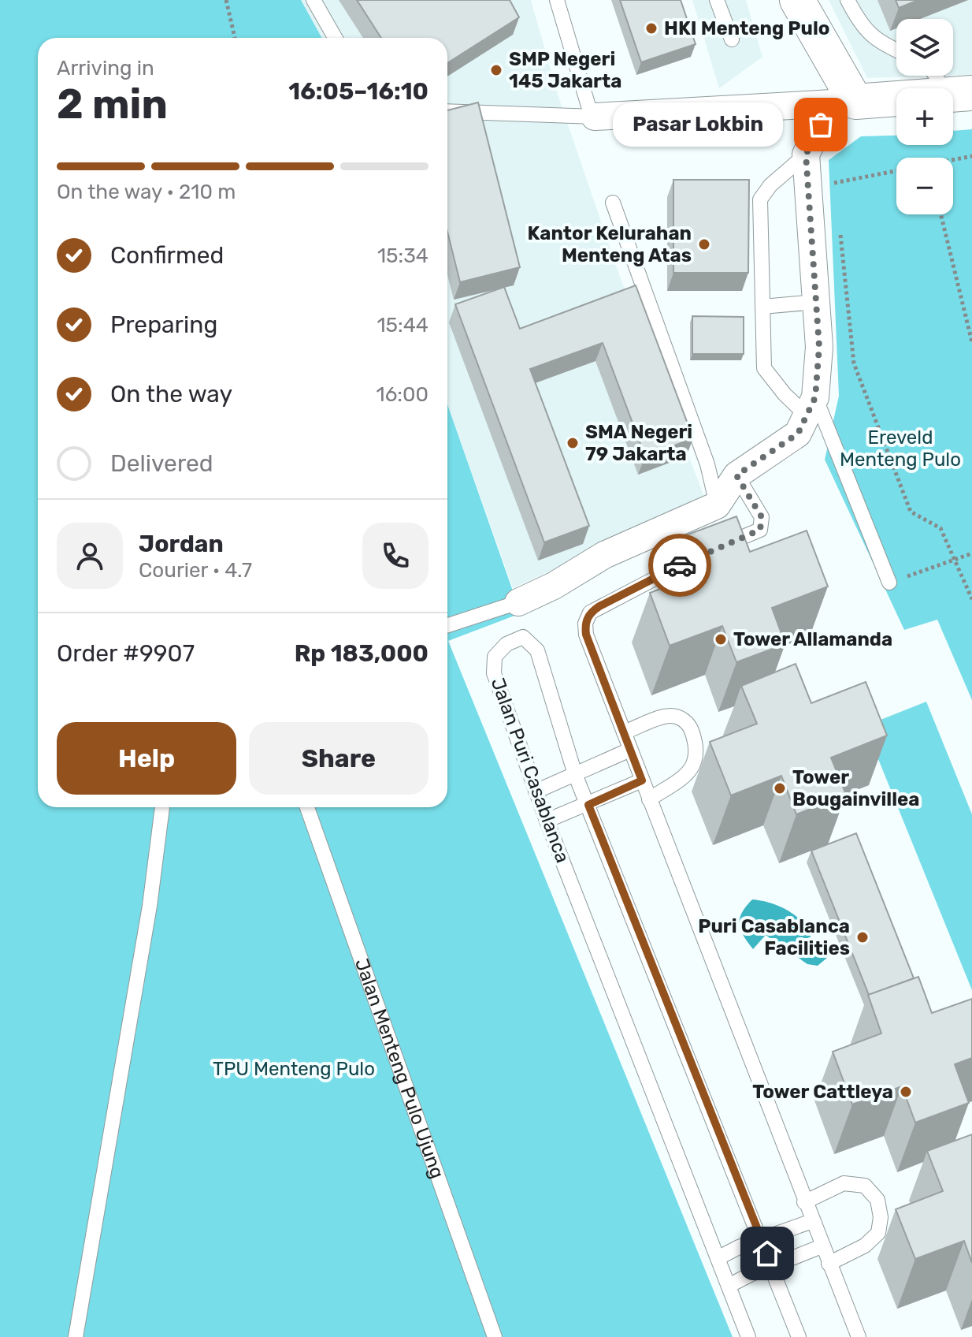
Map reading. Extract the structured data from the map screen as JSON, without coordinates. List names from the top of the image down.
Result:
{
  "streets": {
    "lane": ["Jalan Puri Casablanca", "Jalan Menteng Pulo Ujung"]
  },
  "parks": ["Ereveld Menteng Pulo", "TPU Menteng Pulo"],
  "places": [
    "HKI Menteng Pulo",
    "SMP Negeri 145 Jakarta",
    "Pasar Lokbin",
    "Kantor Kelurahan Menteng Atas",
    "SMA Negeri 79 Jakarta",
    "Tower Allamanda",
    "Tower Bougainvillea",
    "Puri Casablanca Facilities",
    "Tower Cattleya"
  ],
  "page": {
    "map_buttons": ["+", "−"],
    "heading": ["2 min", "Arriving in", "16:05–16:10"],
    "panel": [
      "Jordan",
      "Courier · 4.7",
      "Order #9907",
      "Rp 183,000"
    ],
    "bubble": "Pasar Lokbin",
    "bar": "On the way · 210 m",
    "list": [
      ["Confirmed", "15:34"],
      ["Preparing", "15:44"],
      ["On the way", "16:00"],
      "Delivered"
    ],
    "buttons": ["Help", "Share"]
  }
}
